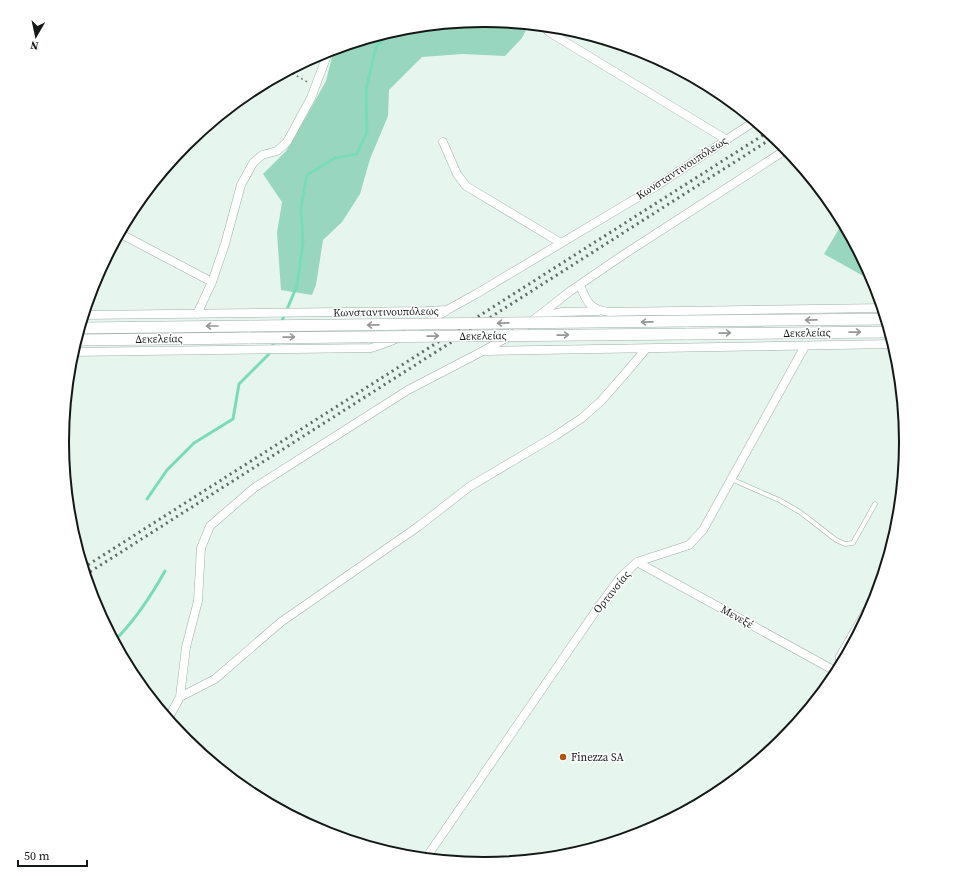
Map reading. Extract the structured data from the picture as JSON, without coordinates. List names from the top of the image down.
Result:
{
  "streets": {
    "main road": ["Δεκελείας"],
    "street": ["Κωνσταντινουπόλεως", "Ορτανσίας", "Μενεξέ"]
  },
  "crossings": [
    ["Ορτανσίας", "Μενεξέ"]
  ],
  "places": ["Finezza SA"],
  "scale_bar": "50 m",
  "north": "bottom"
}
